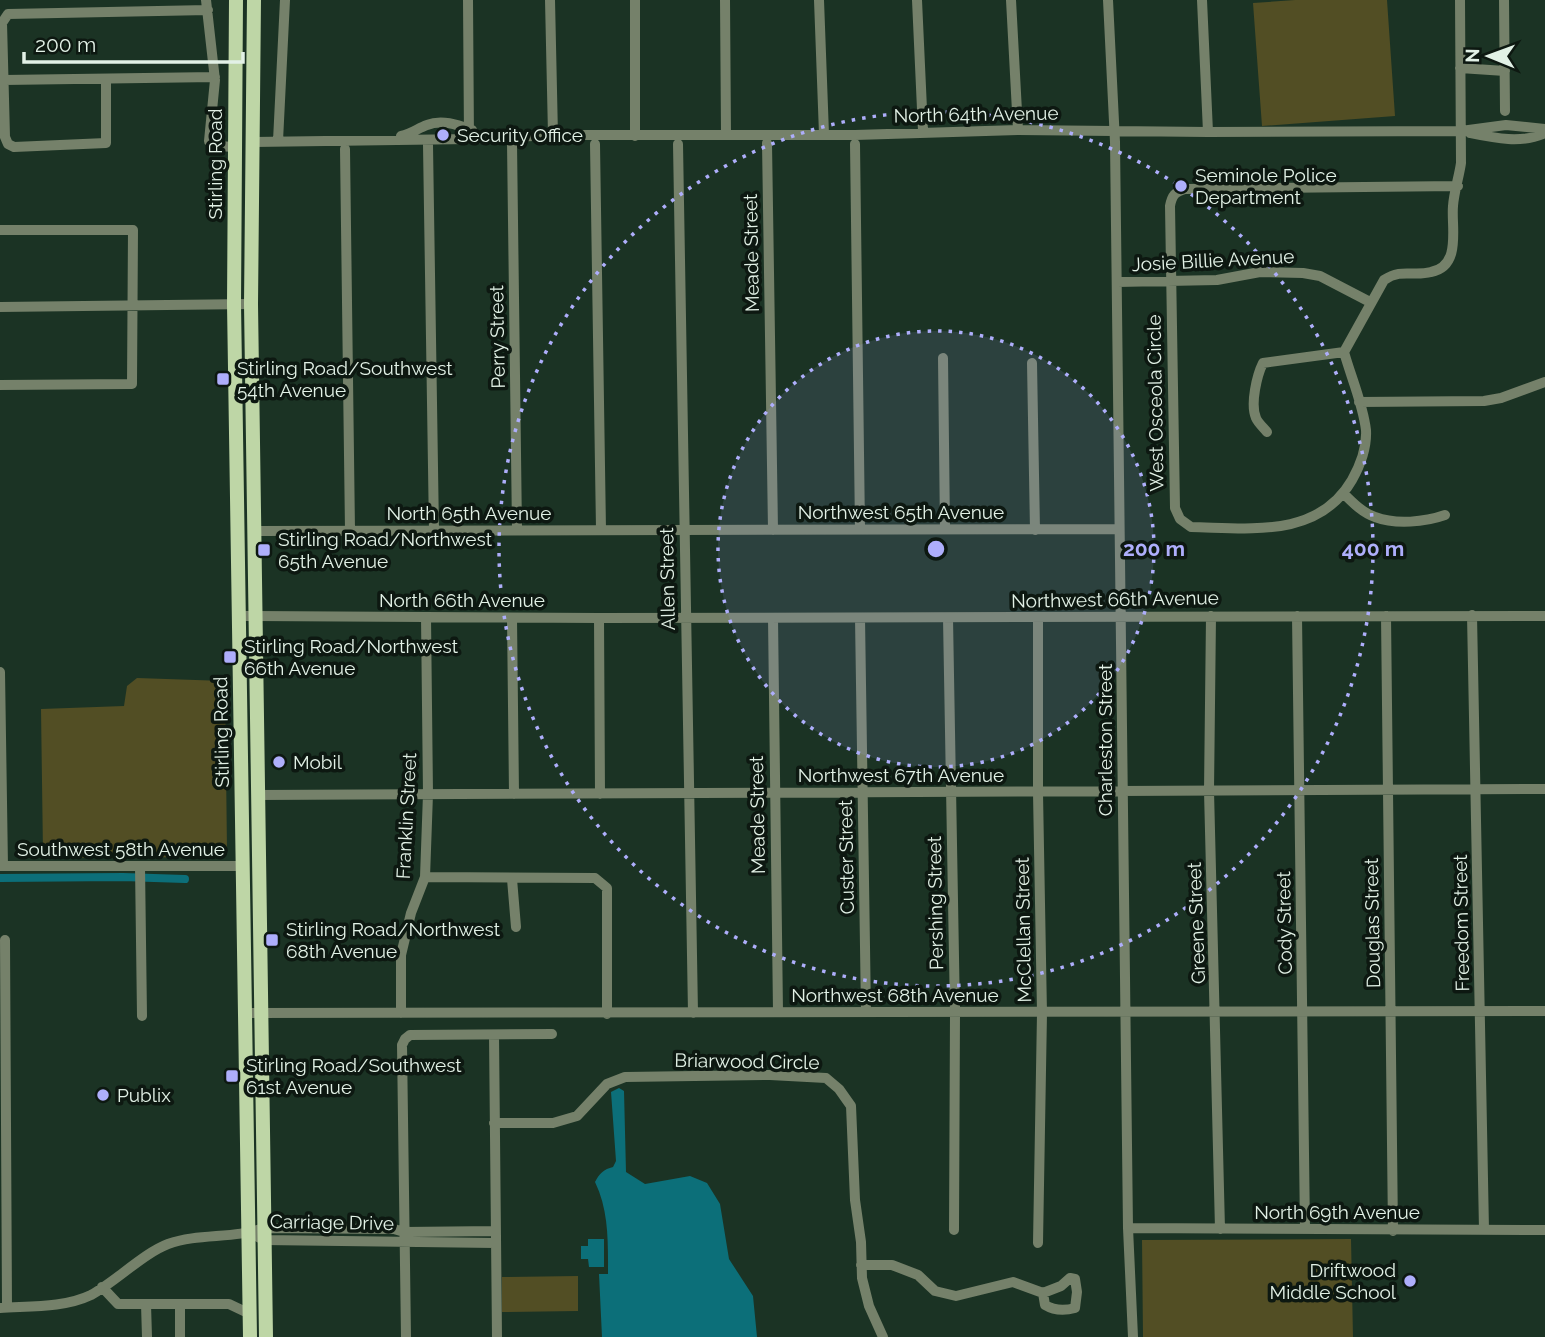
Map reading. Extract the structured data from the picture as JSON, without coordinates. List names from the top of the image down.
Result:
{
  "streets": {
    "main road": ["Stirling Road"],
    "street": [
      "North 64th Avenue",
      "Meade Street",
      "Josie Billie Avenue",
      "Perry Street",
      "West Osceola Circle",
      "Northwest 65th Avenue",
      "North 65th Avenue",
      "Allen Street",
      "Northwest 66th Avenue",
      "North 66th Avenue",
      "Charleston Street",
      "Northwest 67th Avenue",
      "Franklin Street",
      "Southwest 58th Avenue",
      "Custer Street",
      "Pershing Street",
      "Greene Street",
      "Cody Street",
      "Douglas Street",
      "Freedom Street",
      "McClellan Street",
      "Northwest 68th Avenue",
      "Briarwood Circle",
      "North 69th Avenue",
      "Carriage Drive"
    ]
  },
  "crossings": [
    ["North 64th Avenue", "Stirling Road"],
    ["North 64th Avenue", "Charleston Street"],
    ["Stirling Road", "North 65th Avenue"],
    ["Stirling Road", "North 66th Avenue"],
    ["Stirling Road", "Northwest 67th Avenue"],
    ["Stirling Road", "Southwest 58th Avenue"],
    ["Stirling Road", "Northwest 68th Avenue"],
    ["Stirling Road", "Carriage Drive"],
    ["Meade Street", "Northwest 65th Avenue"],
    ["Meade Street", "Northwest 66th Avenue"],
    ["Meade Street", "Northwest 67th Avenue"],
    ["Meade Street", "Northwest 68th Avenue"],
    ["Josie Billie Avenue", "West Osceola Circle"],
    ["Josie Billie Avenue", "Charleston Street"],
    ["Perry Street", "North 65th Avenue"],
    ["Northwest 65th Avenue", "North 65th Avenue"],
    ["Northwest 65th Avenue", "Allen Street"],
    ["Northwest 65th Avenue", "Charleston Street"],
    ["North 65th Avenue", "Allen Street"],
    ["Allen Street", "Northwest 66th Avenue"],
    ["Allen Street", "North 66th Avenue"],
    ["Allen Street", "Northwest 67th Avenue"],
    ["Allen Street", "Northwest 68th Avenue"],
    ["Northwest 66th Avenue", "North 66th Avenue"],
    ["Northwest 66th Avenue", "Charleston Street"],
    ["Northwest 66th Avenue", "Custer Street"],
    ["Northwest 66th Avenue", "Pershing Street"],
    ["Northwest 66th Avenue", "Greene Street"],
    ["Northwest 66th Avenue", "Cody Street"],
    ["Northwest 66th Avenue", "Douglas Street"],
    ["Northwest 66th Avenue", "Freedom Street"],
    ["Northwest 66th Avenue", "McClellan Street"],
    ["North 66th Avenue", "Franklin Street"],
    ["Charleston Street", "Northwest 67th Avenue"],
    ["Charleston Street", "Northwest 68th Avenue"],
    ["Charleston Street", "North 69th Avenue"],
    ["Northwest 67th Avenue", "Franklin Street"],
    ["Northwest 67th Avenue", "Custer Street"],
    ["Northwest 67th Avenue", "Pershing Street"],
    ["Northwest 67th Avenue", "Greene Street"],
    ["Northwest 67th Avenue", "Cody Street"],
    ["Northwest 67th Avenue", "Douglas Street"],
    ["Northwest 67th Avenue", "Freedom Street"],
    ["Northwest 67th Avenue", "McClellan Street"],
    ["Franklin Street", "Northwest 68th Avenue"],
    ["Custer Street", "Northwest 68th Avenue"],
    ["Pershing Street", "Northwest 68th Avenue"],
    ["Greene Street", "Northwest 68th Avenue"],
    ["Greene Street", "North 69th Avenue"],
    ["Cody Street", "Northwest 68th Avenue"],
    ["Cody Street", "North 69th Avenue"],
    ["Douglas Street", "Northwest 68th Avenue"],
    ["Douglas Street", "North 69th Avenue"],
    ["Freedom Street", "Northwest 68th Avenue"],
    ["Freedom Street", "North 69th Avenue"],
    ["McClellan Street", "Northwest 68th Avenue"]
  ],
  "places": {
    "other": [
      "Security Office",
      "Seminole Police Department",
      "Mobil",
      "Publix",
      "Driftwood Middle School"
    ],
    "transit": [
      "Stirling Road/Southwest 54th Avenue",
      "Stirling Road/Northwest 65th Avenue",
      "Stirling Road/Northwest 66th Avenue",
      "Stirling Road/Northwest 68th Avenue",
      "Stirling Road/Southwest 61st Avenue"
    ]
  },
  "scale_bar": "200 m",
  "north": "left",
  "rings": ["200 m", "400 m"]
}
